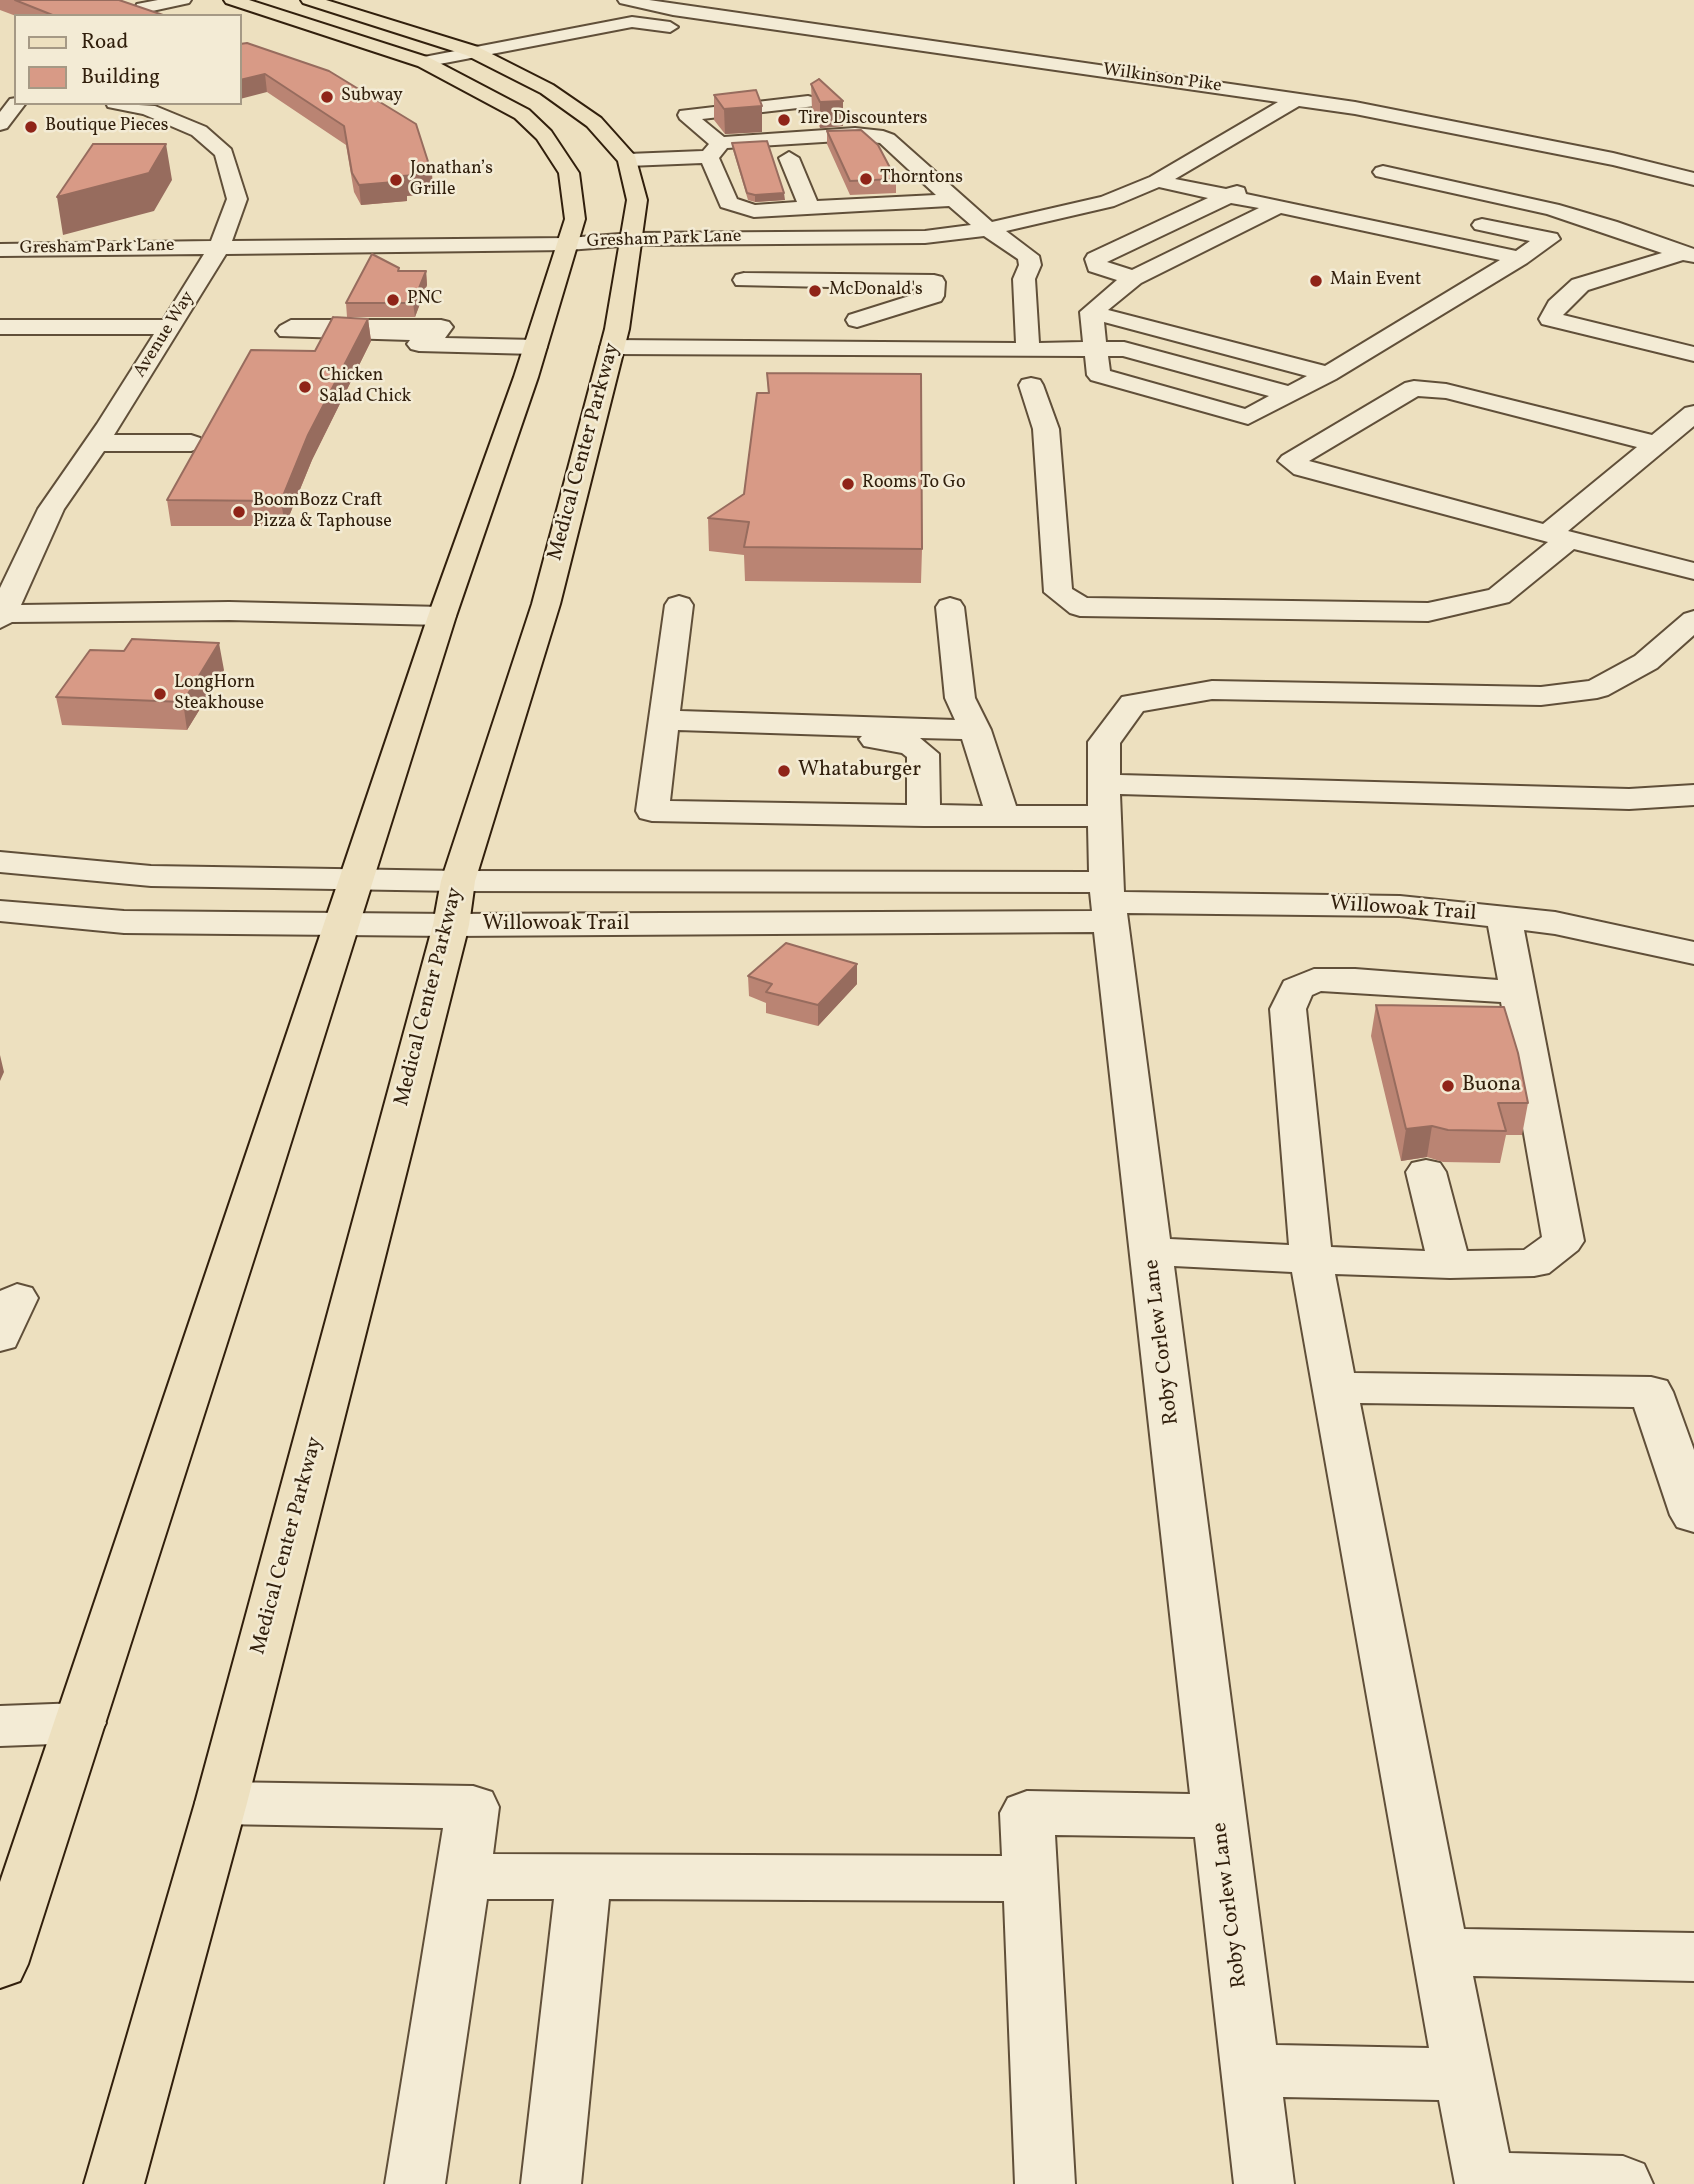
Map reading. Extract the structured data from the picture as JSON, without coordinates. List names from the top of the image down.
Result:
{
  "streets": {
    "main road": ["Medical Center Parkway"],
    "street": [
      "Wilkinson Pike",
      "Gresham Park Lane",
      "Avenue Way",
      "Willowoak Trail",
      "Roby Corlew Lane"
    ]
  },
  "crossings": [
    ["Wilkinson Pike", "Gresham Park Lane"],
    ["Gresham Park Lane", "Avenue Way"],
    ["Gresham Park Lane", "Medical Center Parkway"],
    ["Medical Center Parkway", "Willowoak Trail"],
    ["Willowoak Trail", "Roby Corlew Lane"]
  ],
  "places": [
    "Subway",
    "Tire Discounters",
    "Boutique Pieces",
    "Thorntons",
    "Jonathan’s Grille",
    "Main Event",
    "McDonald's",
    "PNC",
    "Chicken Salad Chick",
    "Rooms To Go",
    "BoomBozz Craft Pizza & Taphouse",
    "LongHorn Steakhouse",
    "Whataburger",
    "Buona"
  ],
  "legend": ["Road", "Building"]
}
